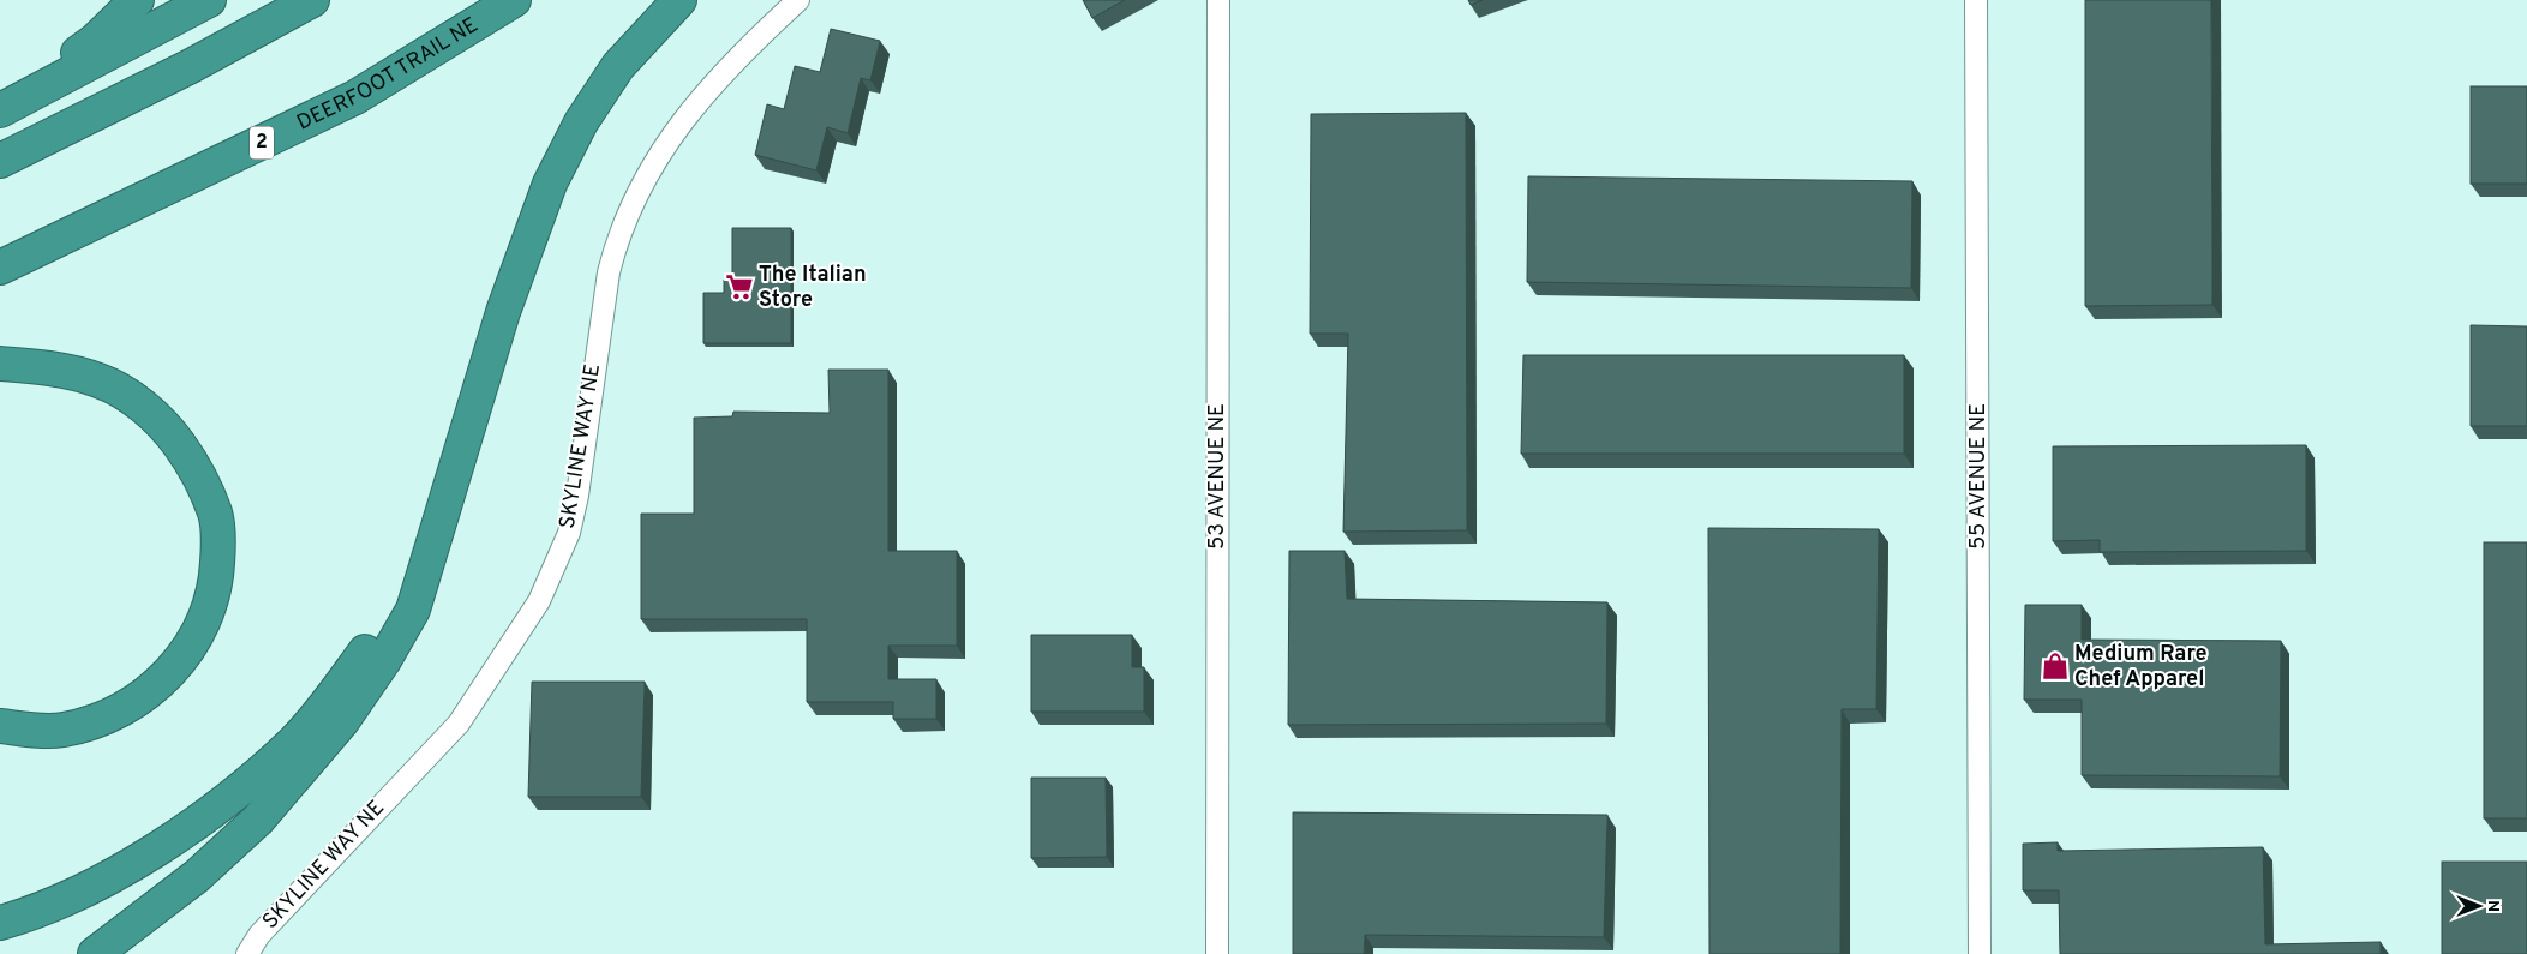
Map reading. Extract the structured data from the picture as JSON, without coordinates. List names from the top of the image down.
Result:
{
  "streets": {
    "highway": ["DEERFOOT TRAIL NE", "2"],
    "street": ["SKYLINE WAY NE", "53 AVENUE NE", "55 AVENUE NE"]
  },
  "places": {
    "supermarket": ["The Italian Store"],
    "shop": ["Medium Rare Chef Apparel"]
  },
  "north": "right"
}
